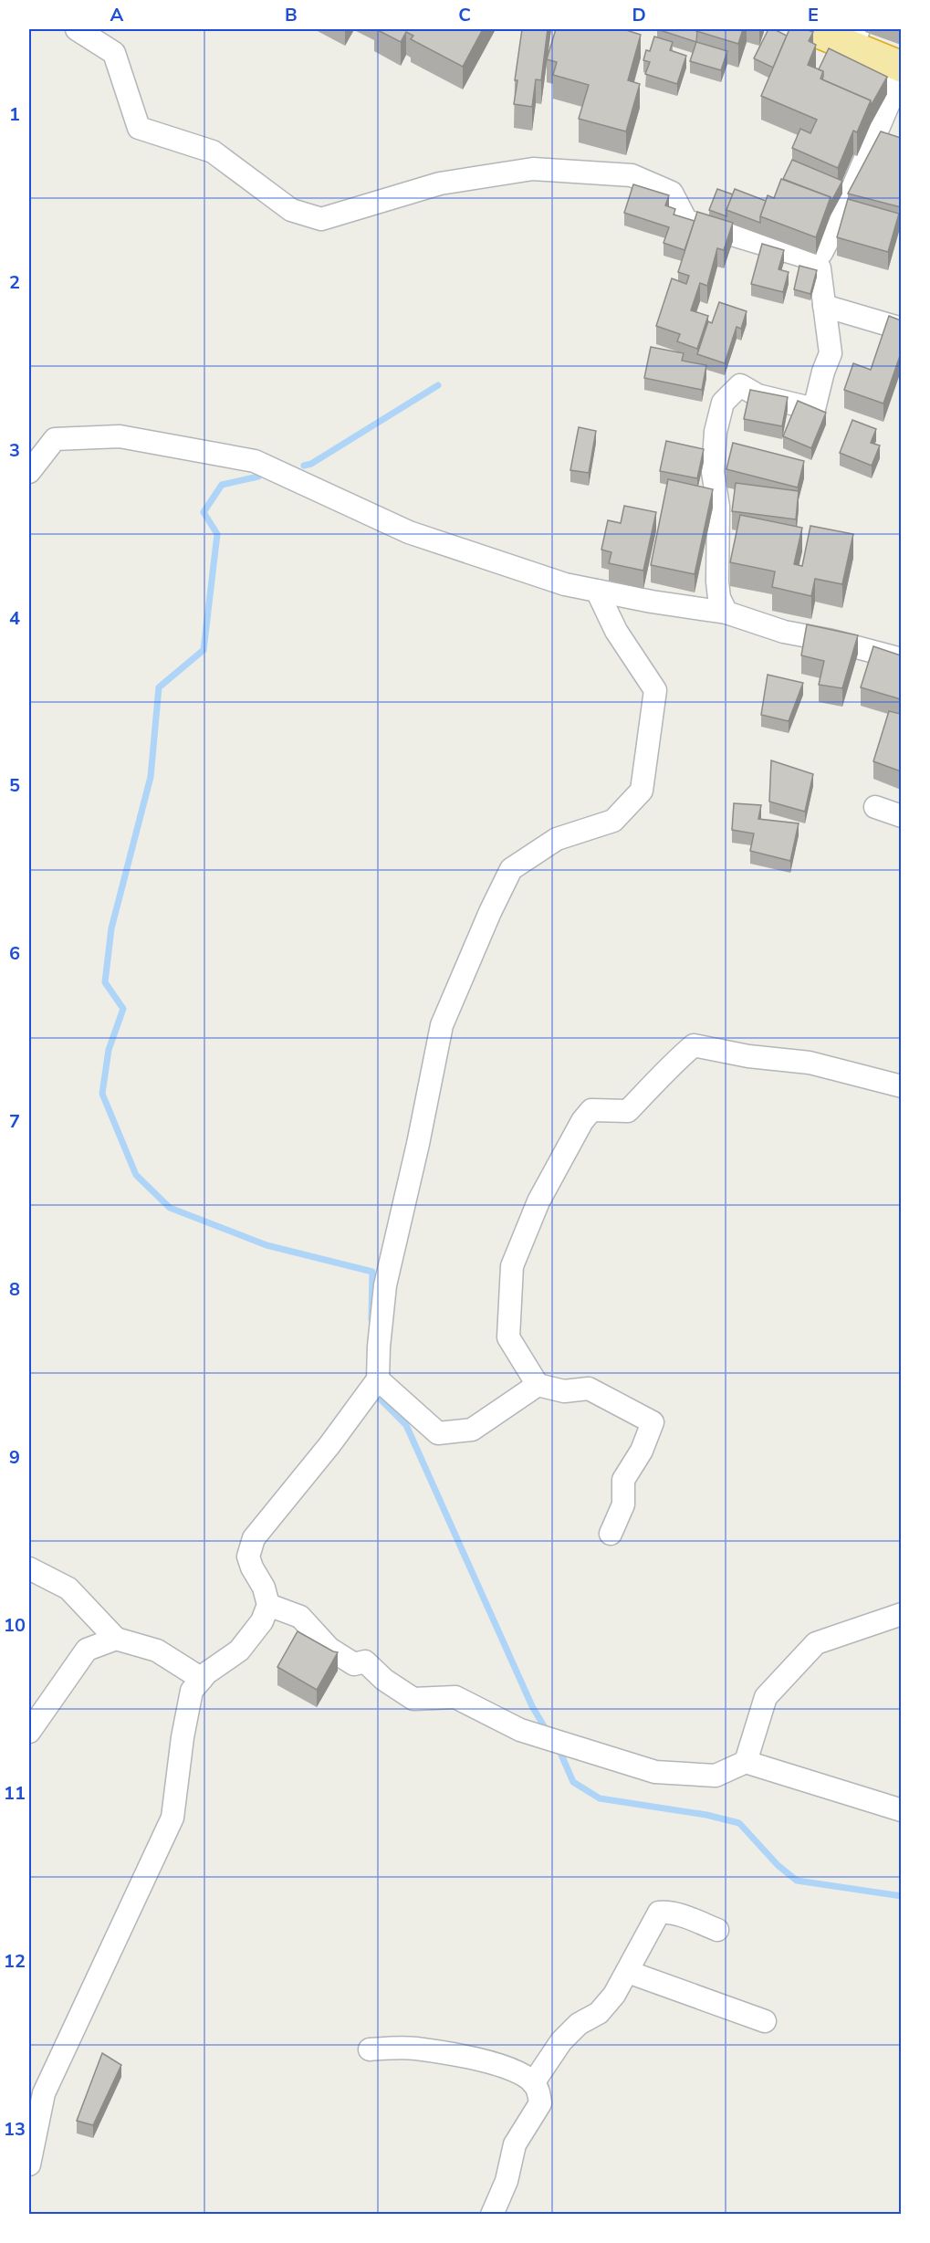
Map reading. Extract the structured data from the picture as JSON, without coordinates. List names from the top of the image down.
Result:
{
  "grid": {
    "columns": [
      "A",
      "B",
      "C",
      "D",
      "E"
    ],
    "rows": [
      "1",
      "2",
      "3",
      "4",
      "5",
      "6",
      "7",
      "8",
      "9",
      "10",
      "11",
      "12",
      "13"
    ]
  }
}
